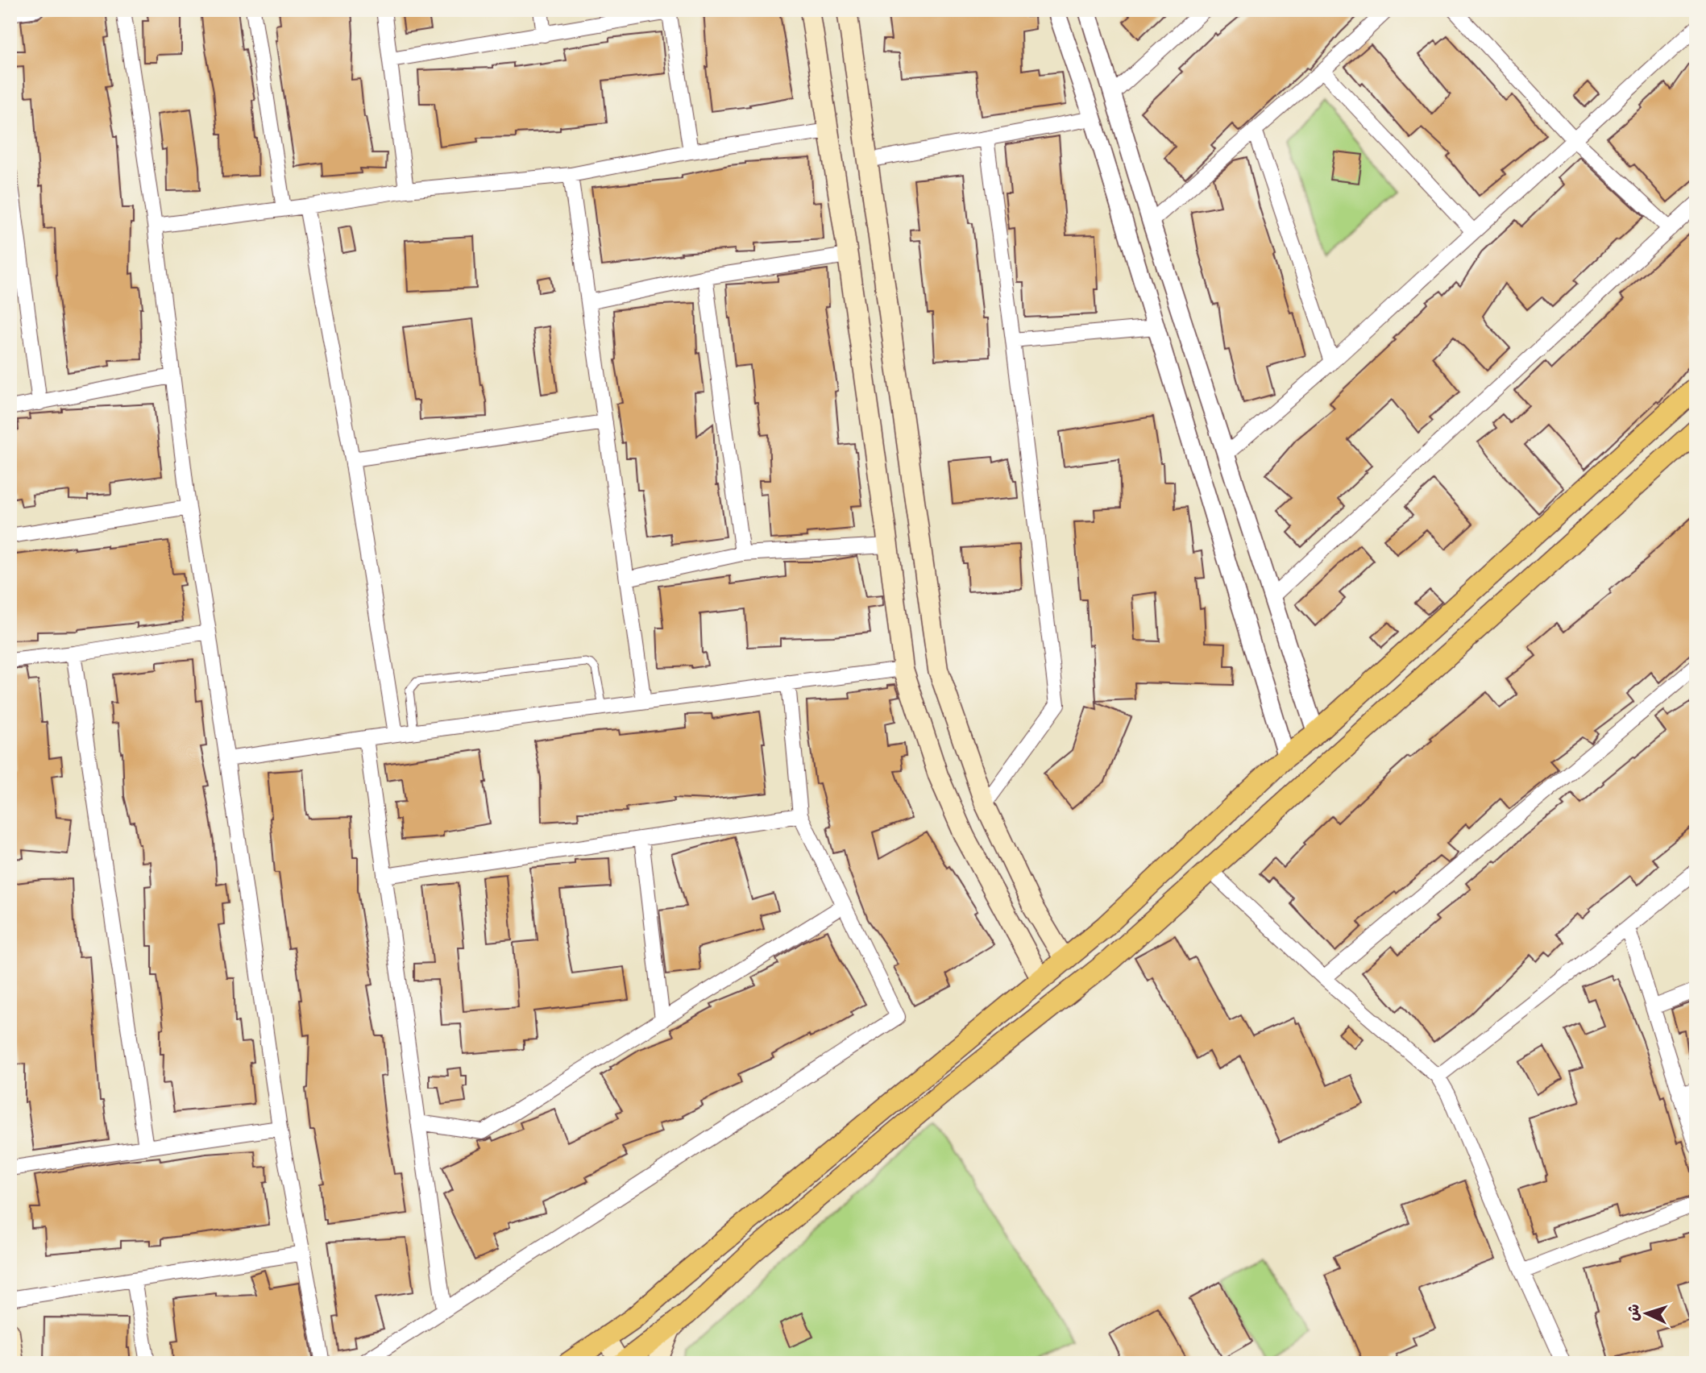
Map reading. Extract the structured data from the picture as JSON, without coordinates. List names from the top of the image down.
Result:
{
  "north": "left"
}
